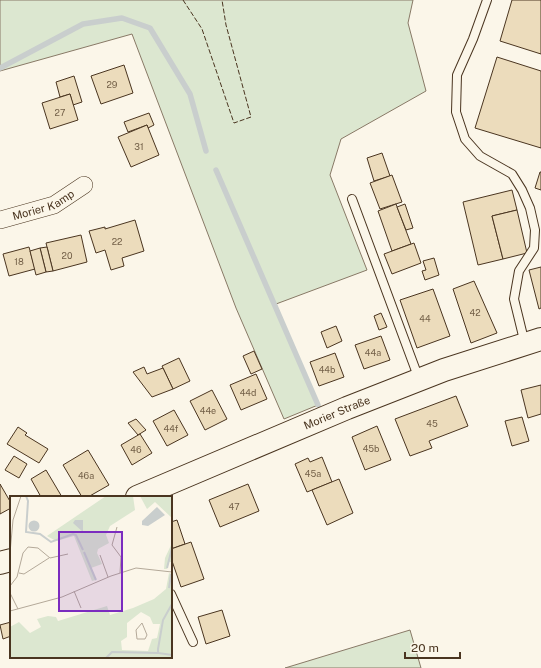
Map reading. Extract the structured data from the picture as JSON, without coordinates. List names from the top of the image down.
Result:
{
  "streets": {
    "main road": ["Morier Straße"],
    "street": ["Morier Kamp"]
  },
  "house_numbers": [
    "29",
    "27",
    "31",
    "22",
    "20",
    "18",
    "42",
    "44",
    "44a",
    "44b",
    "44d",
    "44e",
    "45",
    "44f",
    "45b",
    "46",
    "45a",
    "46a",
    "47"
  ],
  "scale_bar": "20 m"
}
